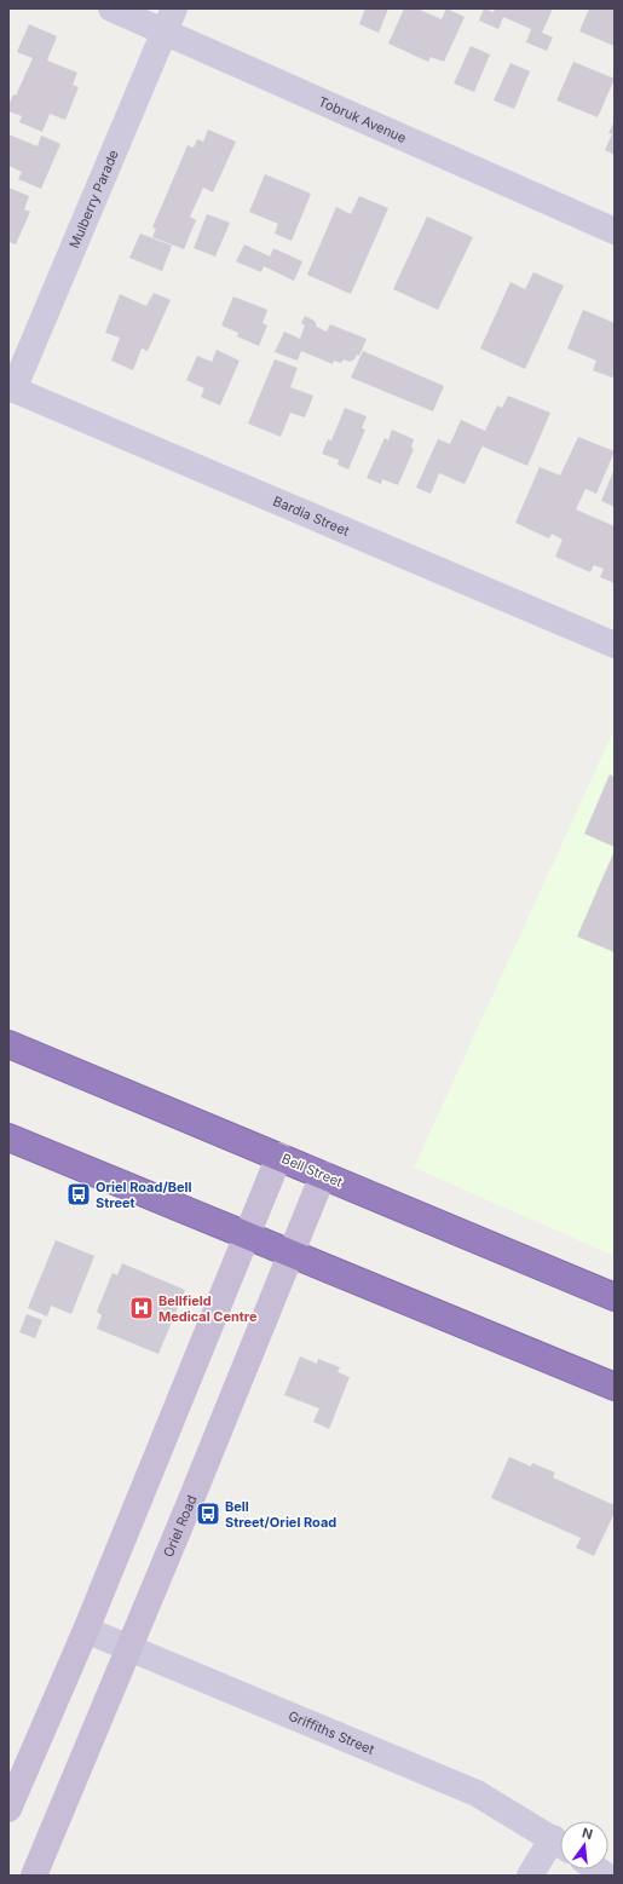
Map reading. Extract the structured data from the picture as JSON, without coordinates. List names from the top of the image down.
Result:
{
  "streets": {
    "highway": ["Bell Street"],
    "main road": ["Oriel Road"],
    "street": [
      "Tobruk Avenue",
      "Mulberry Parade",
      "Bardia Street",
      "Griffiths Street"
    ]
  },
  "crossings": [
    ["Tobruk Avenue", "Mulberry Parade"],
    ["Mulberry Parade", "Bardia Street"],
    ["Bell Street", "Oriel Road"],
    ["Oriel Road", "Griffiths Street"]
  ],
  "places": {
    "bus stop": ["Oriel Road/Bell Street", "Bell Street/Oriel Road"],
    "hospital": ["Bellfield Medical Centre"]
  },
  "north": "top"
}
